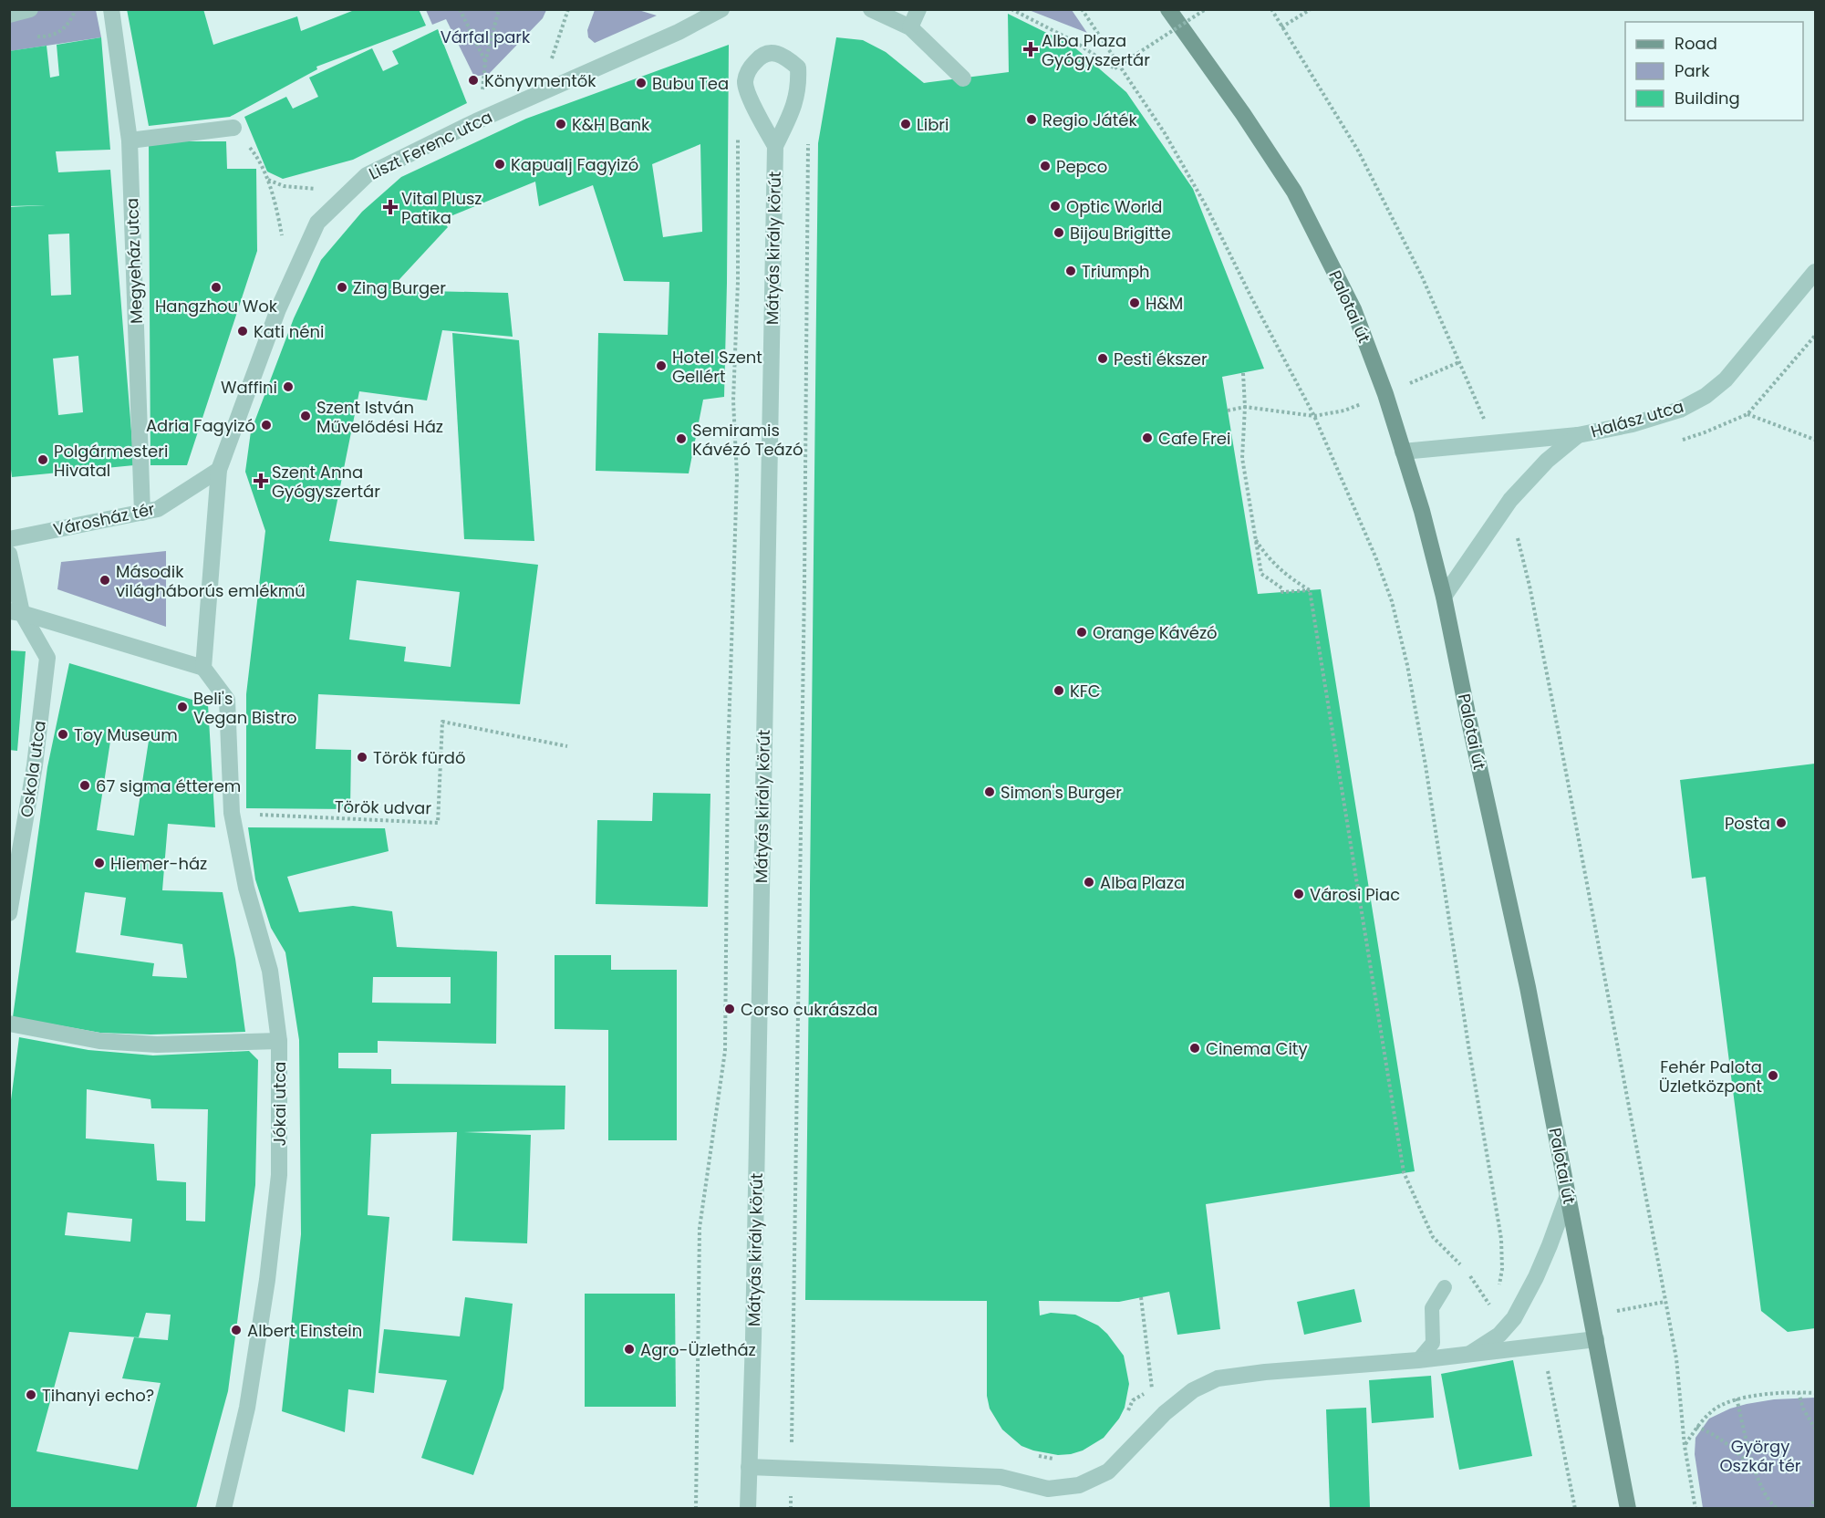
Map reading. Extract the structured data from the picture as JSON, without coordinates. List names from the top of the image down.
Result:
{
  "streets": {
    "main road": ["Palotai út"],
    "street": [
      "Liszt Ferenc utca",
      "Mátyás király körút",
      "Megyeház utca",
      "Halász utca",
      "Városház tér",
      "Oskola utca",
      "Jókai utca"
    ],
    "path": ["Török udvar"]
  },
  "crossings": [
    ["Liszt Ferenc utca", "Városház tér"],
    ["Megyeház utca", "Városház tér"],
    ["Palotai út", "Halász utca"],
    ["Török udvar", "Jókai utca"]
  ],
  "parks": ["Várfal park", "György Oszkár tér"],
  "places": {
    "health": ["Alba Plaza Gyógyszertár", "Vital Plusz Patika", "Szent Anna Gyógyszertár"],
    "other": [
      "Könyvmentők",
      "Bubu Tea",
      "Regio Játék",
      "K&H Bank",
      "Libri",
      "Kapualj Fagyizó",
      "Pepco",
      "Optic World",
      "Bijou Brigitte",
      "Triumph",
      "Hangzhou Wok",
      "Zing Burger",
      "H&M",
      "Kati néni",
      "Pesti ékszer",
      "Hotel Szent Gellért",
      "Waffini",
      "Szent István Művelődési Ház",
      "Adria Fagyizó",
      "Cafe Frei",
      "Semiramis Kávézó Teázó",
      "Polgármesteri Hivatal",
      "Második világháborús emlékmű",
      "Orange Kávézó",
      "KFC",
      "Beli's Vegan Bistro",
      "Toy Museum",
      "Török fürdő",
      "67 sigma étterem",
      "Simon's Burger",
      "Posta",
      "Hiemer-ház",
      "Alba Plaza",
      "Városi Piac",
      "Corso cukrászda",
      "Cinema City",
      "Fehér Palota Üzletközpont",
      "Albert Einstein",
      "Agro-Üzletház",
      "Tihanyi echo?"
    ]
  },
  "legend": ["Road", "Park", "Building"]
}
